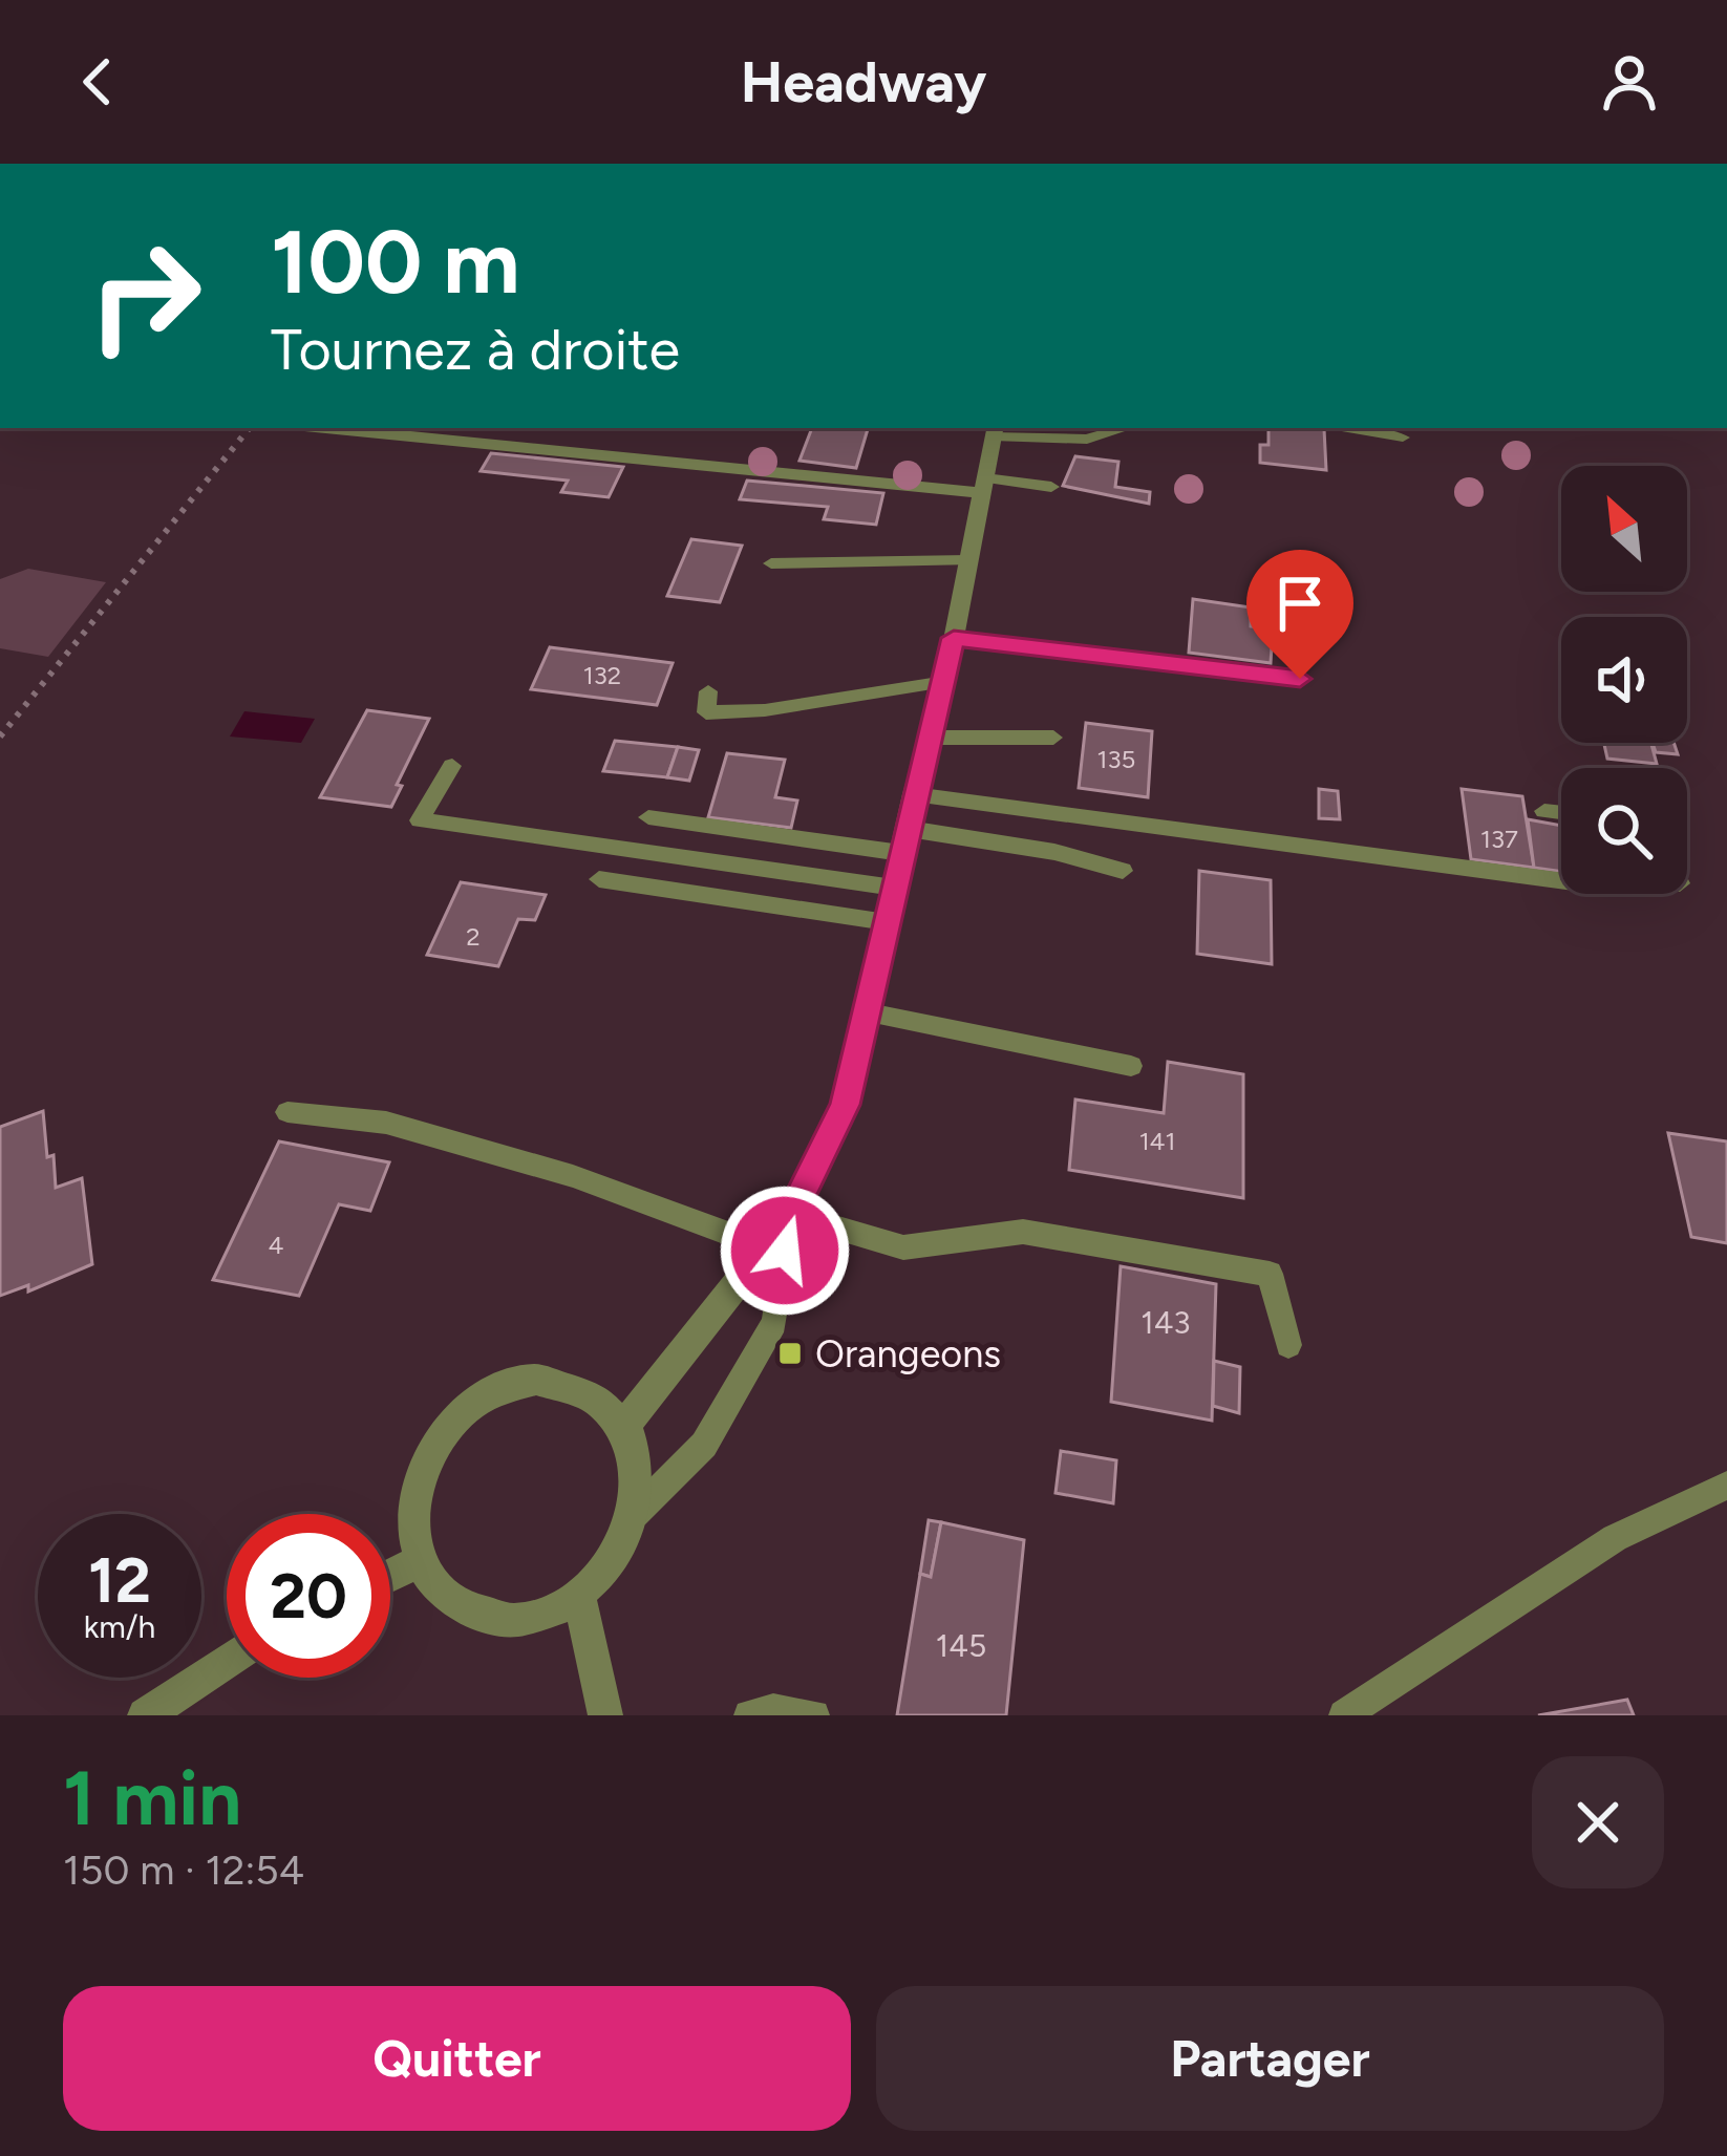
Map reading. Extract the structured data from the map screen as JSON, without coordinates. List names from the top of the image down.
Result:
{
  "places": {
    "transit": ["Orangeons"]
  },
  "house_numbers": [
    "132",
    "135",
    "137",
    "2",
    "141",
    "4",
    "143",
    "145"
  ],
  "north": "top left",
  "page": {
    "header": "Headway",
    "turn": ["100 m", "Tournez à droite"],
    "speed": "12 km/h",
    "limit": "20",
    "heading": ["1 min", "150 m · 12:54"],
    "buttons": ["Quitter", "Partager"]
  }
}
